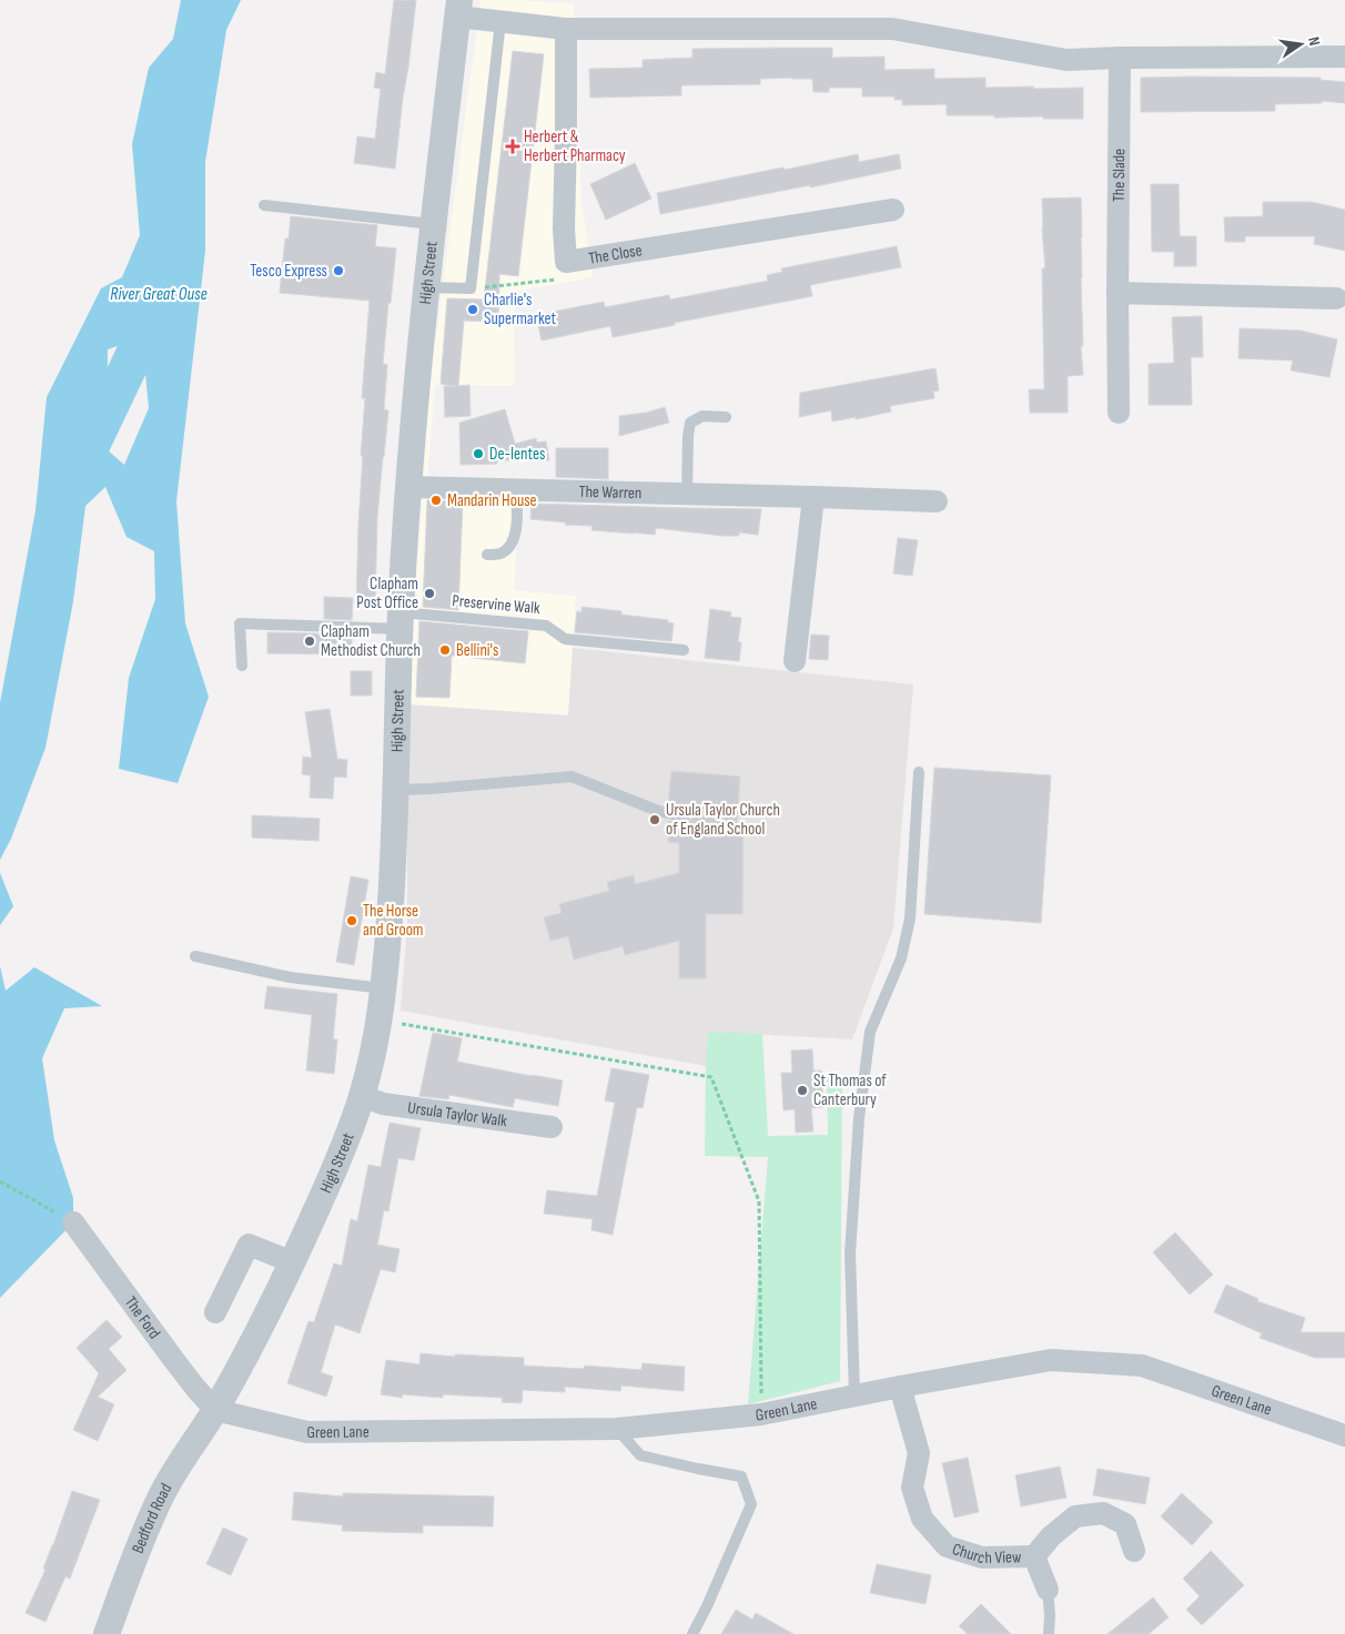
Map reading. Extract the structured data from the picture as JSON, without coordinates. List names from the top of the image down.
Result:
{
  "streets": {
    "street": [
      "The Slade",
      "The Close",
      "High Street",
      "The Warren",
      "Ursula Taylor Walk",
      "The Ford",
      "Green Lane",
      "Bedford Road",
      "Church View"
    ],
    "lane": ["Preservine Walk"]
  },
  "crossings": [
    ["High Street", "The Warren"],
    ["High Street", "Preservine Walk"],
    ["High Street", "Ursula Taylor Walk"],
    ["High Street", "The Ford"],
    ["High Street", "Green Lane"],
    ["High Street", "Bedford Road"],
    ["The Ford", "Green Lane"],
    ["The Ford", "Bedford Road"],
    ["Green Lane", "Bedford Road"],
    ["Green Lane", "Church View"]
  ],
  "water": ["River Great Ouse"],
  "places": {
    "health": ["Herbert & Herbert Pharmacy"],
    "other": [
      "Tesco Express",
      "Charlie's Supermarket",
      "De-Ientes",
      "Mandarin House",
      "Clapham Post Office",
      "Clapham Methodist Church",
      "Bellini's",
      "Ursula Taylor Church of England School",
      "The Horse and Groom",
      "St Thomas of Canterbury"
    ]
  },
  "north": "right"
}
